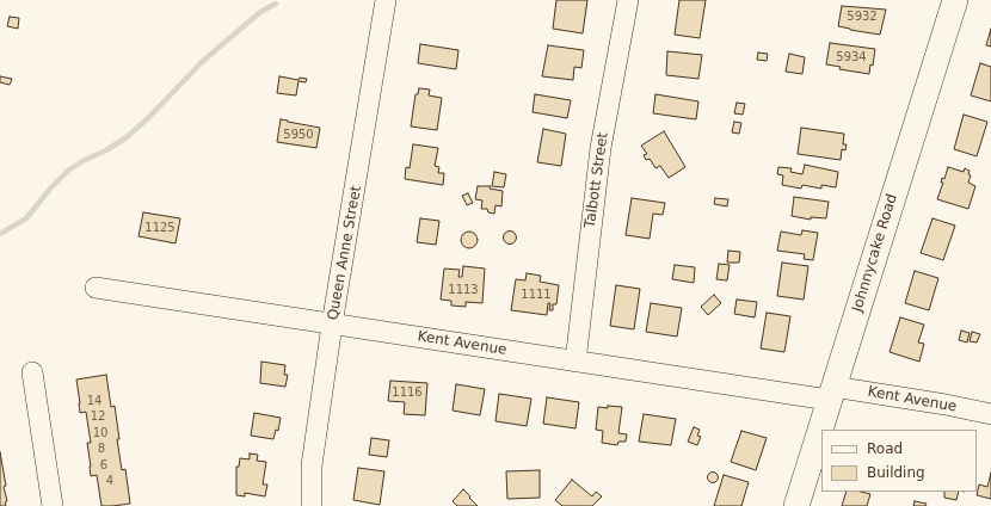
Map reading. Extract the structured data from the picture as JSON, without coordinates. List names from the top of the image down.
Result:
{
  "streets": {
    "main road": ["Johnnycake Road"],
    "street": ["Talbott Street", "Queen Anne Street", "Kent Avenue"]
  },
  "crossings": [
    ["Talbott Street", "Kent Avenue"],
    ["Queen Anne Street", "Kent Avenue"],
    ["Johnnycake Road", "Kent Avenue"]
  ],
  "house_numbers": [
    "5932",
    "5934",
    "5950",
    "1125",
    "1113",
    "1111",
    "1116",
    "14",
    "12",
    "10",
    "8",
    "6",
    "4"
  ],
  "legend": ["Road", "Building"]
}
